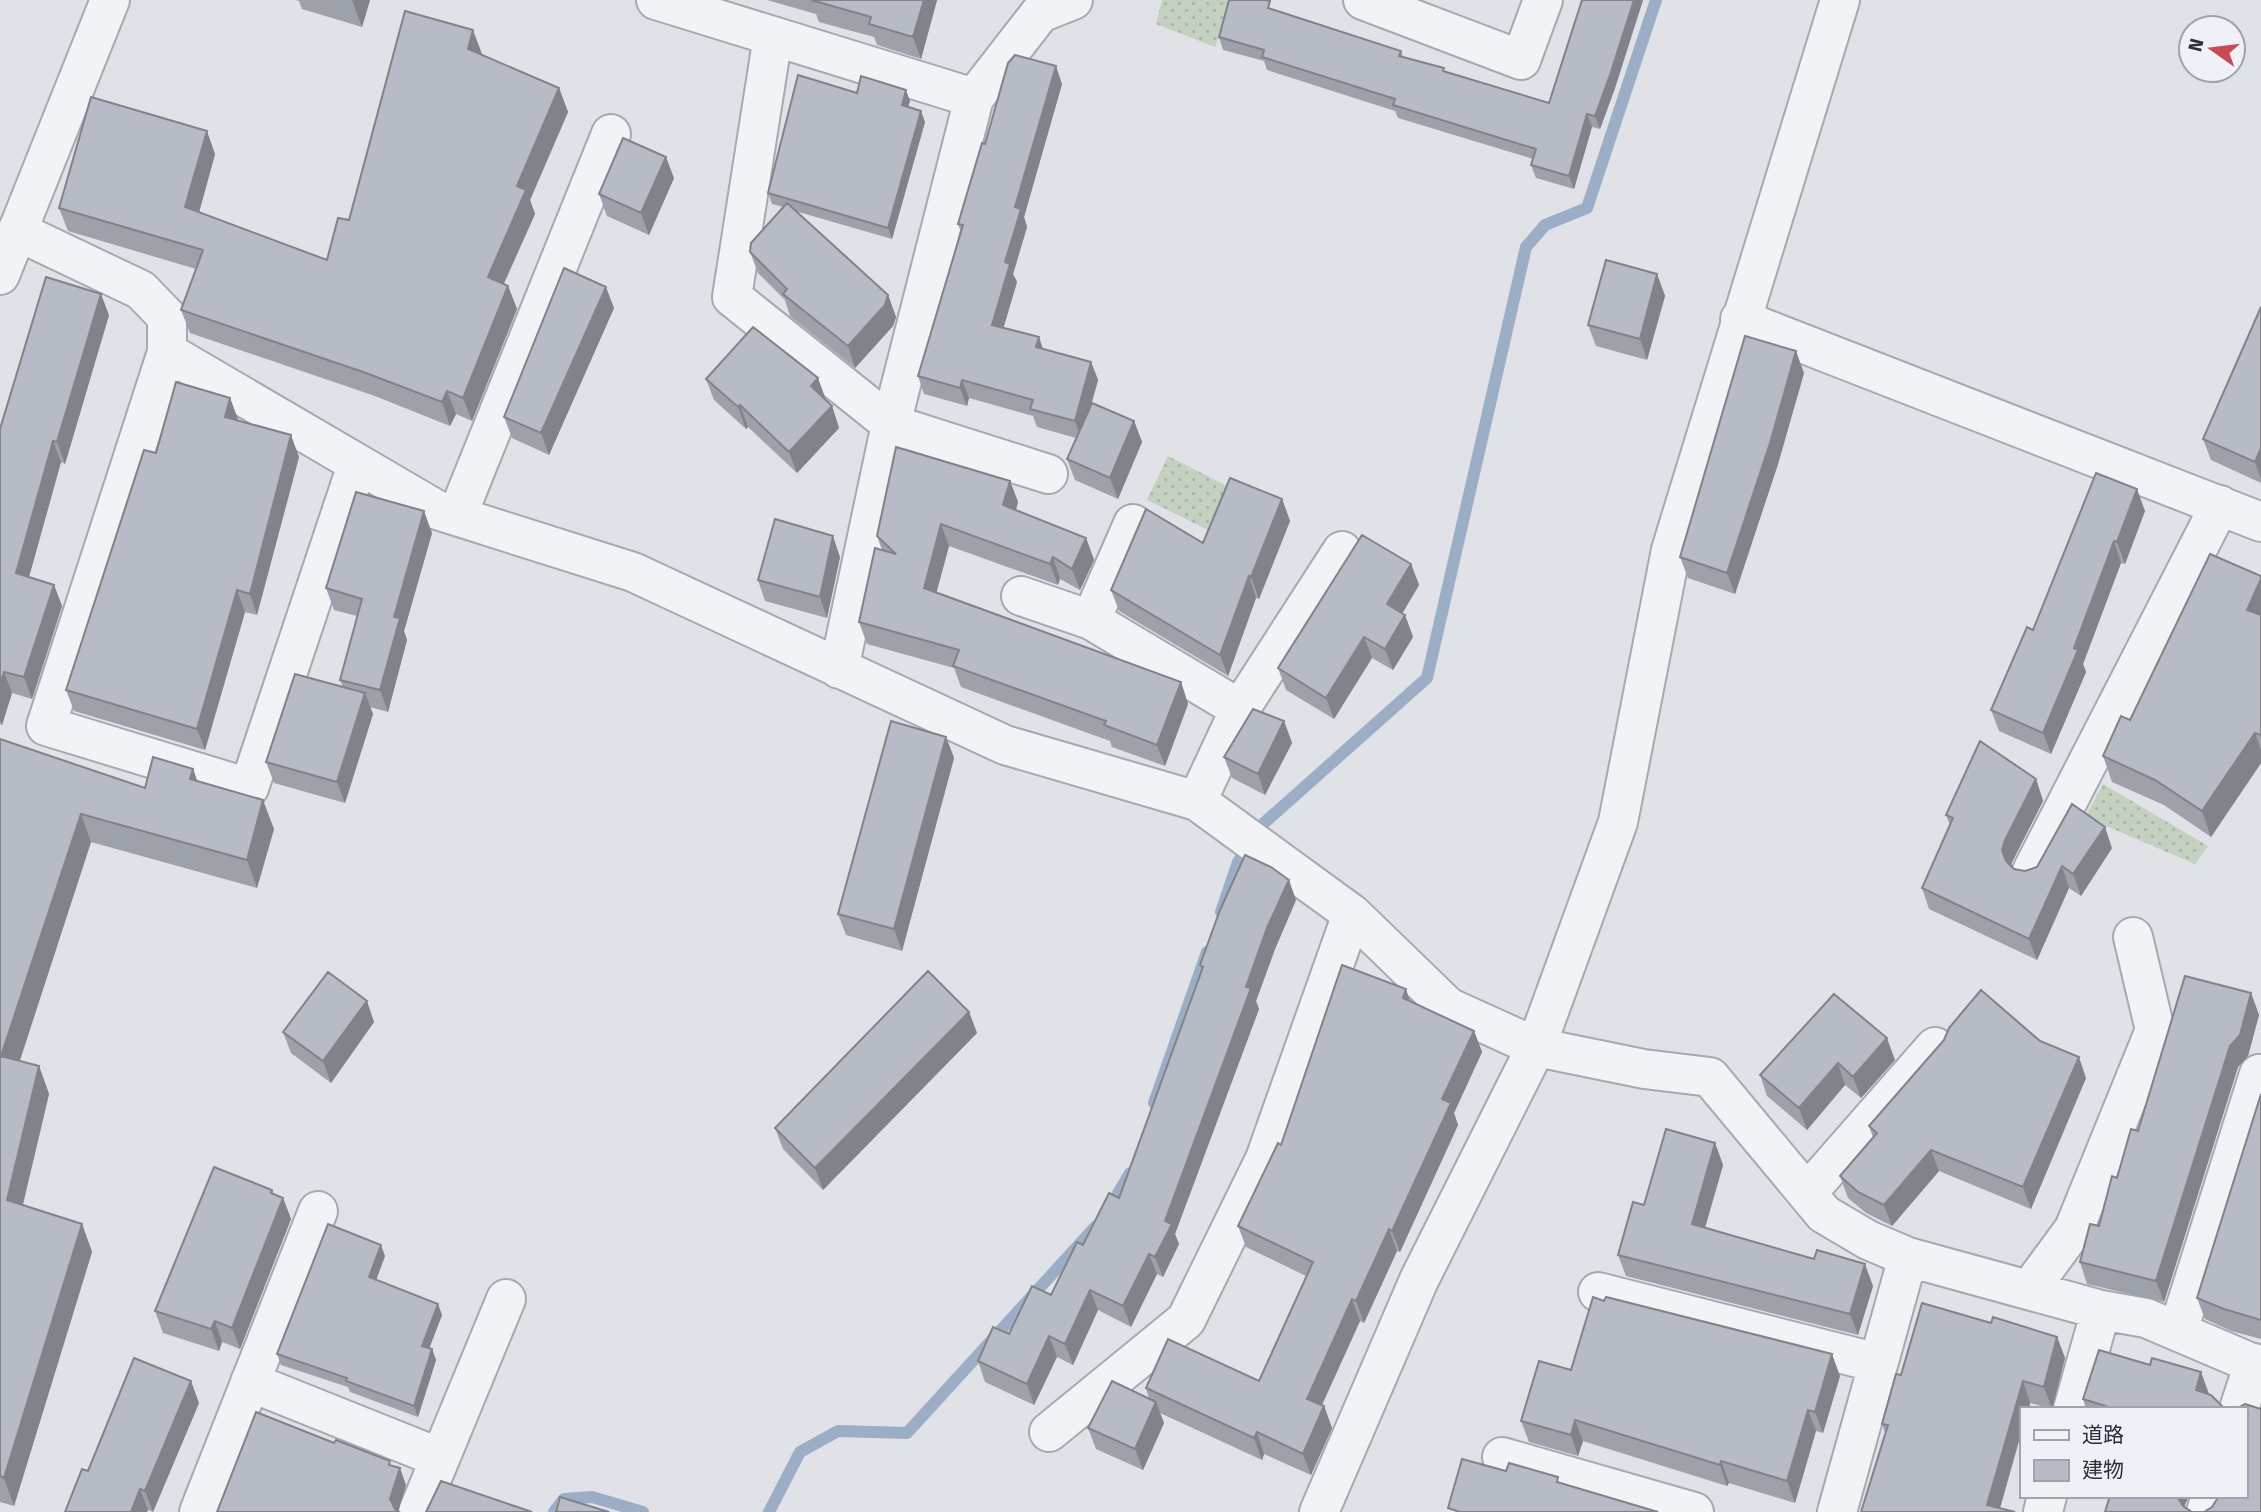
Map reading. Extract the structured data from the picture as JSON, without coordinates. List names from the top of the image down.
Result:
{
  "legend": ["道路", "建物"],
  "north": "left"
}
